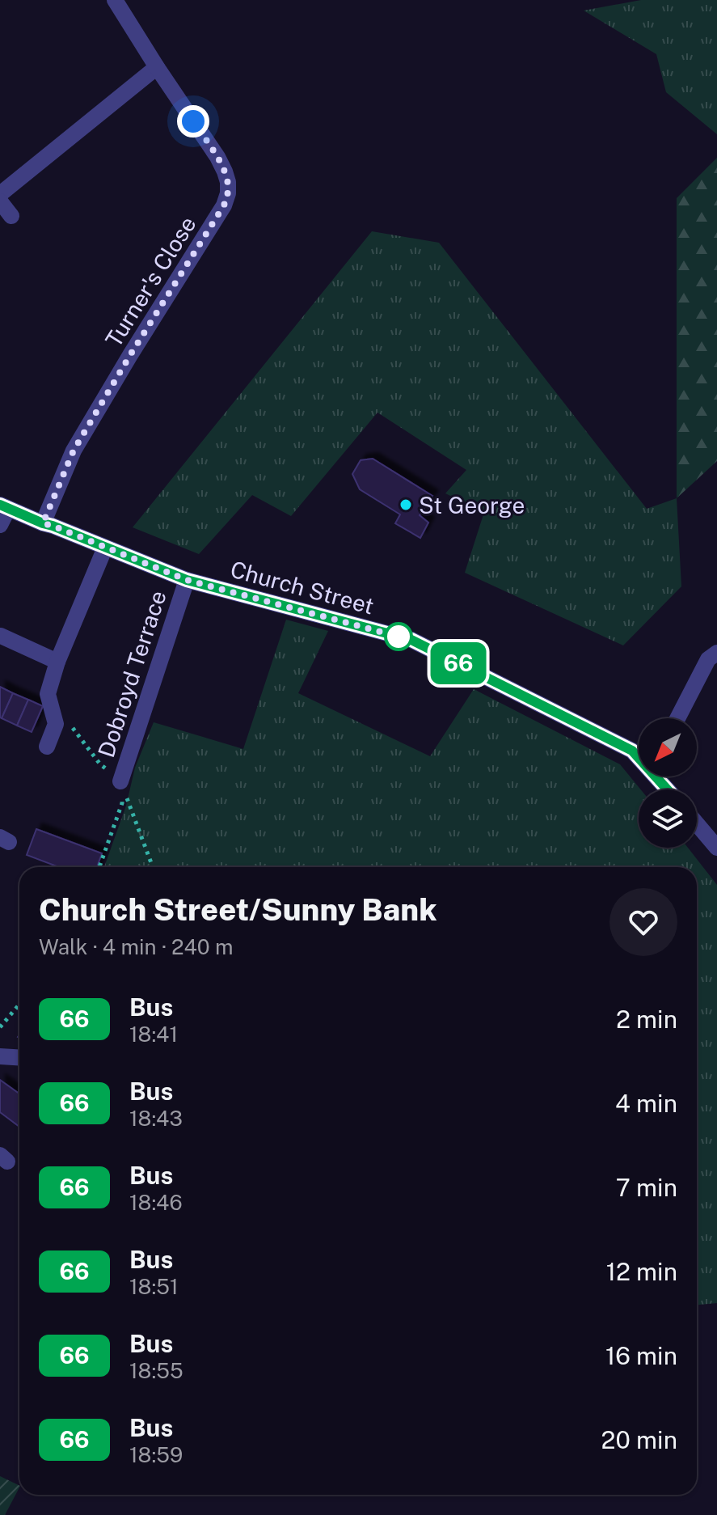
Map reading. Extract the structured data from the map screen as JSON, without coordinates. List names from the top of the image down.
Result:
{
  "streets": {
    "street": ["Turner's Close", "Church Street", "Dobroyd Terrace"]
  },
  "crossings": [
    ["Turner's Close", "Church Street"],
    ["Church Street", "Dobroyd Terrace"]
  ],
  "places": ["St George"],
  "lines": ["bus line 66"],
  "north": "bottom left",
  "page": {
    "on_map": "66",
    "heading": ["Church Street/Sunny Bank", "Walk · 4 min · 240 m"],
    "list": [
      {
        "mark": "66",
        "name": "Bus",
        "note": "18:41",
        "value": "2 min"
      },
      {
        "mark": "66",
        "name": "Bus",
        "note": "18:43",
        "value": "4 min"
      },
      {
        "mark": "66",
        "name": "Bus",
        "note": "18:46",
        "value": "7 min"
      },
      {
        "mark": "66",
        "name": "Bus",
        "note": "18:51",
        "value": "12 min"
      },
      {
        "mark": "66",
        "name": "Bus",
        "note": "18:55",
        "value": "16 min"
      },
      {
        "mark": "66",
        "name": "Bus",
        "note": "18:59",
        "value": "20 min"
      }
    ]
  }
}
